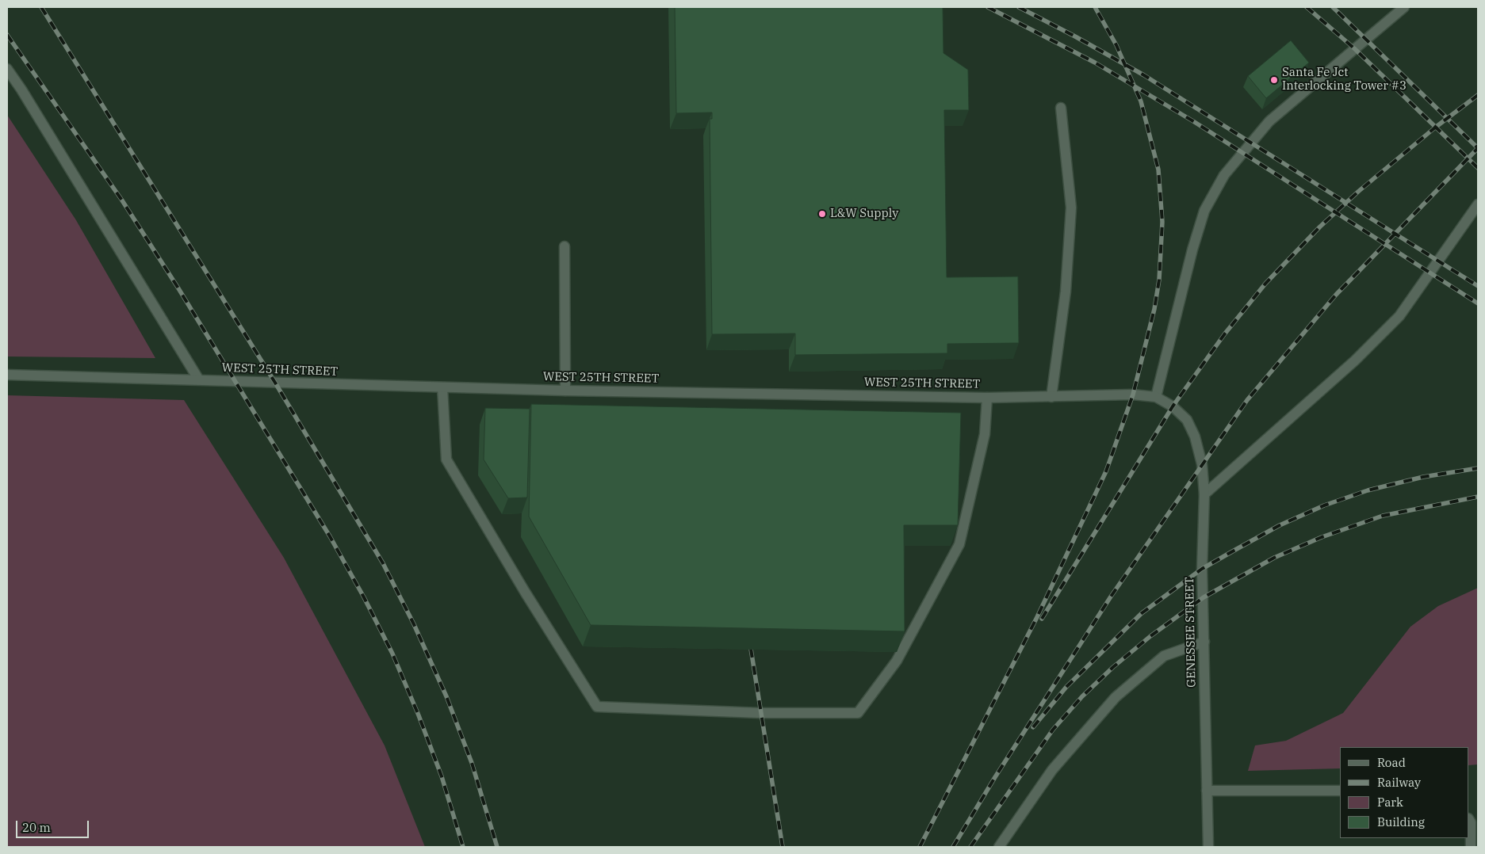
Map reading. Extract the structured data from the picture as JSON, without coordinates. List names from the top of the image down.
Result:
{
  "streets": {
    "street": ["WEST 25TH STREET", "GENESSEE STREET"]
  },
  "crossings": [
    ["WEST 25TH STREET", "GENESSEE STREET"]
  ],
  "places": ["Santa Fe Jct Interlocking Tower #3", "L&W Supply"],
  "legend": [
    "Road",
    "Railway",
    "Park",
    "Building"
  ],
  "scale_bar": "20 m"
}
